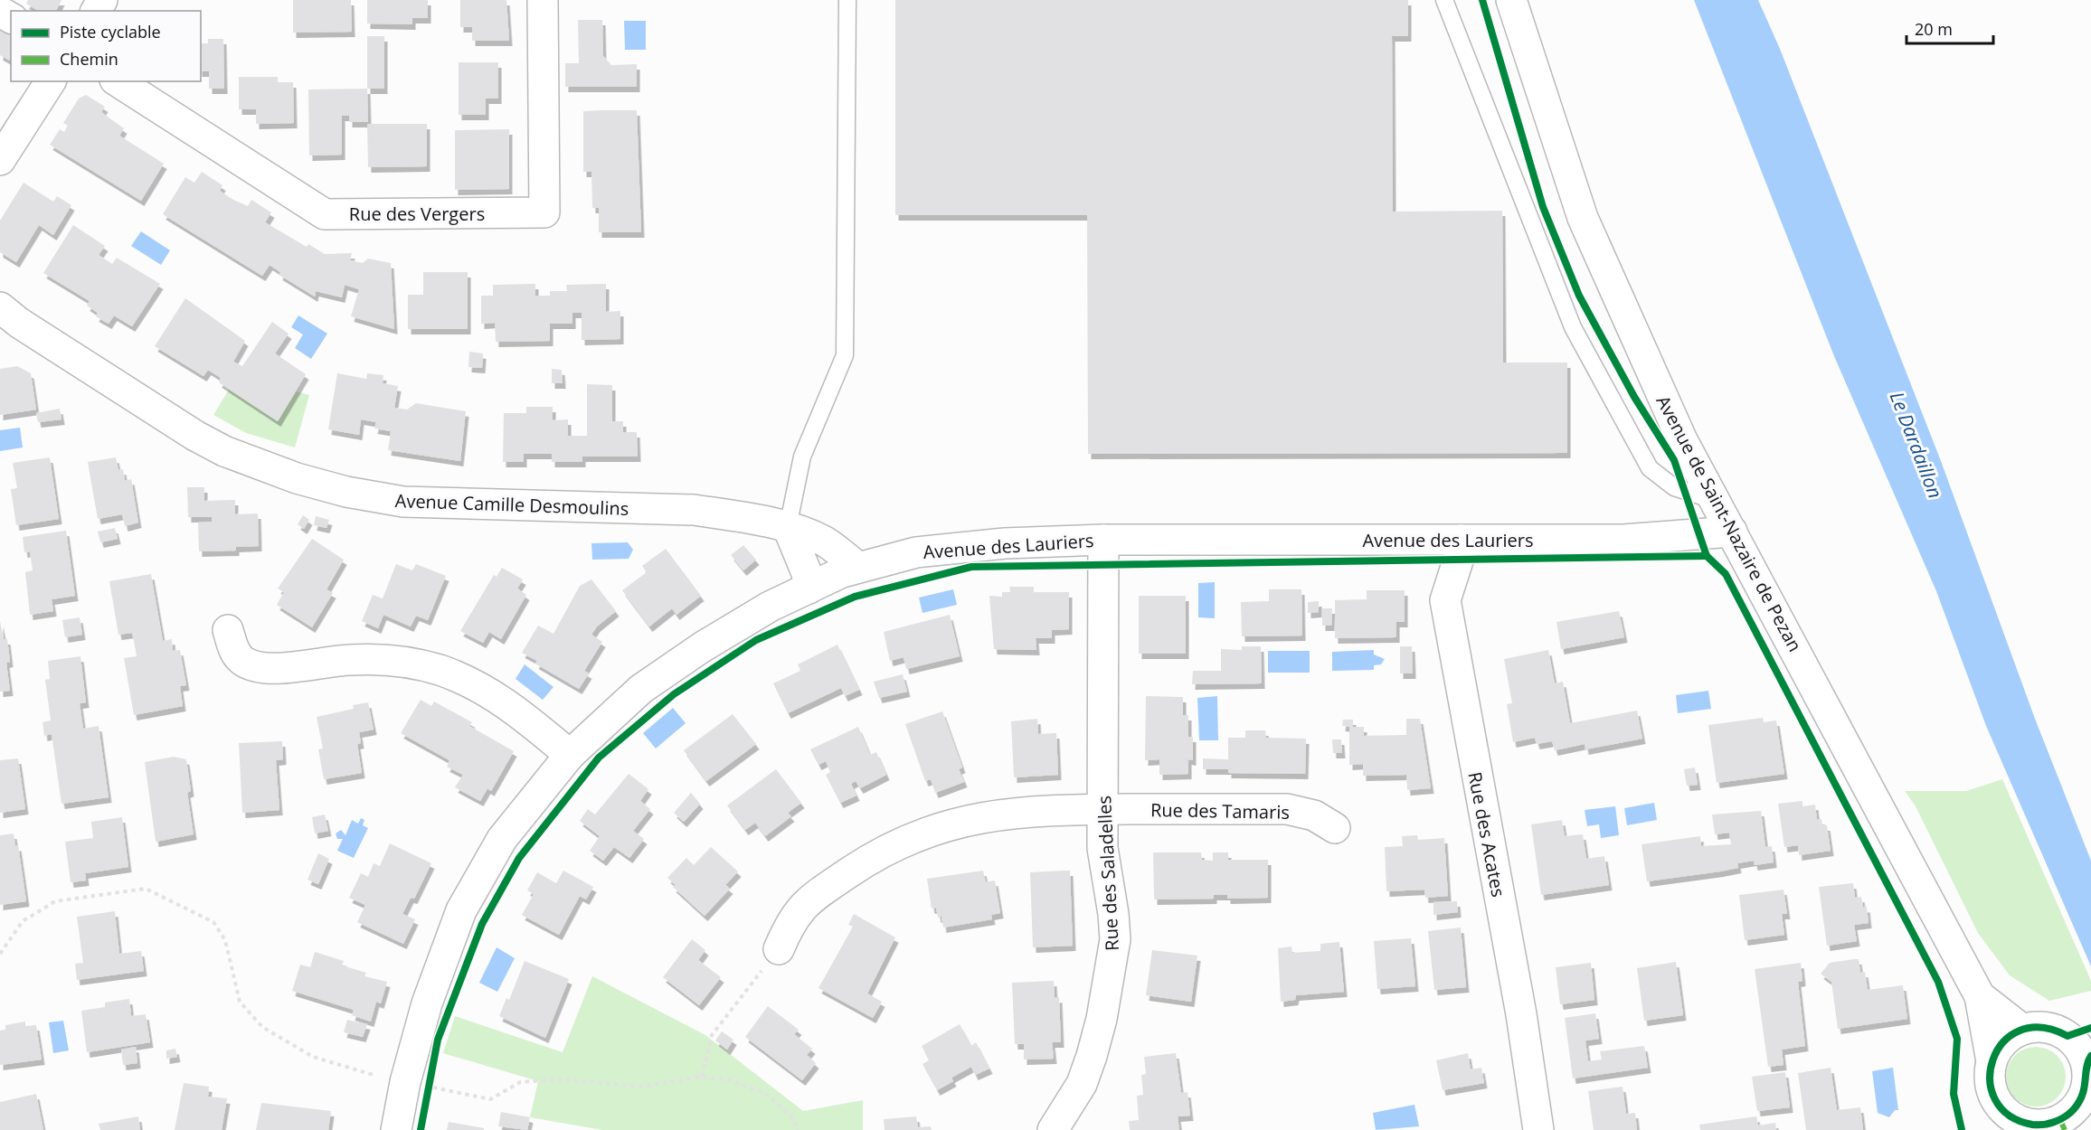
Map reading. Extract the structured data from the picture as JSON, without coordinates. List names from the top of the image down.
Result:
{
  "streets": {
    "street": [
      "Rue des Vergers",
      "Avenue Camille Desmoulins",
      "Avenue de Saint-Nazaire de Pezan",
      "Avenue des Lauriers",
      "Rue des Tamaris",
      "Rue des Acates",
      "Rue des Saladelles"
    ]
  },
  "crossings": [
    ["Avenue Camille Desmoulins", "Avenue des Lauriers"],
    ["Avenue de Saint-Nazaire de Pezan", "Avenue des Lauriers"],
    ["Avenue des Lauriers", "Rue des Acates"],
    ["Avenue des Lauriers", "Rue des Saladelles"],
    ["Rue des Tamaris", "Rue des Saladelles"]
  ],
  "water": ["Le Dardaillon"],
  "legend": ["Piste cyclable", "Chemin"],
  "scale_bar": "20 m"
}
